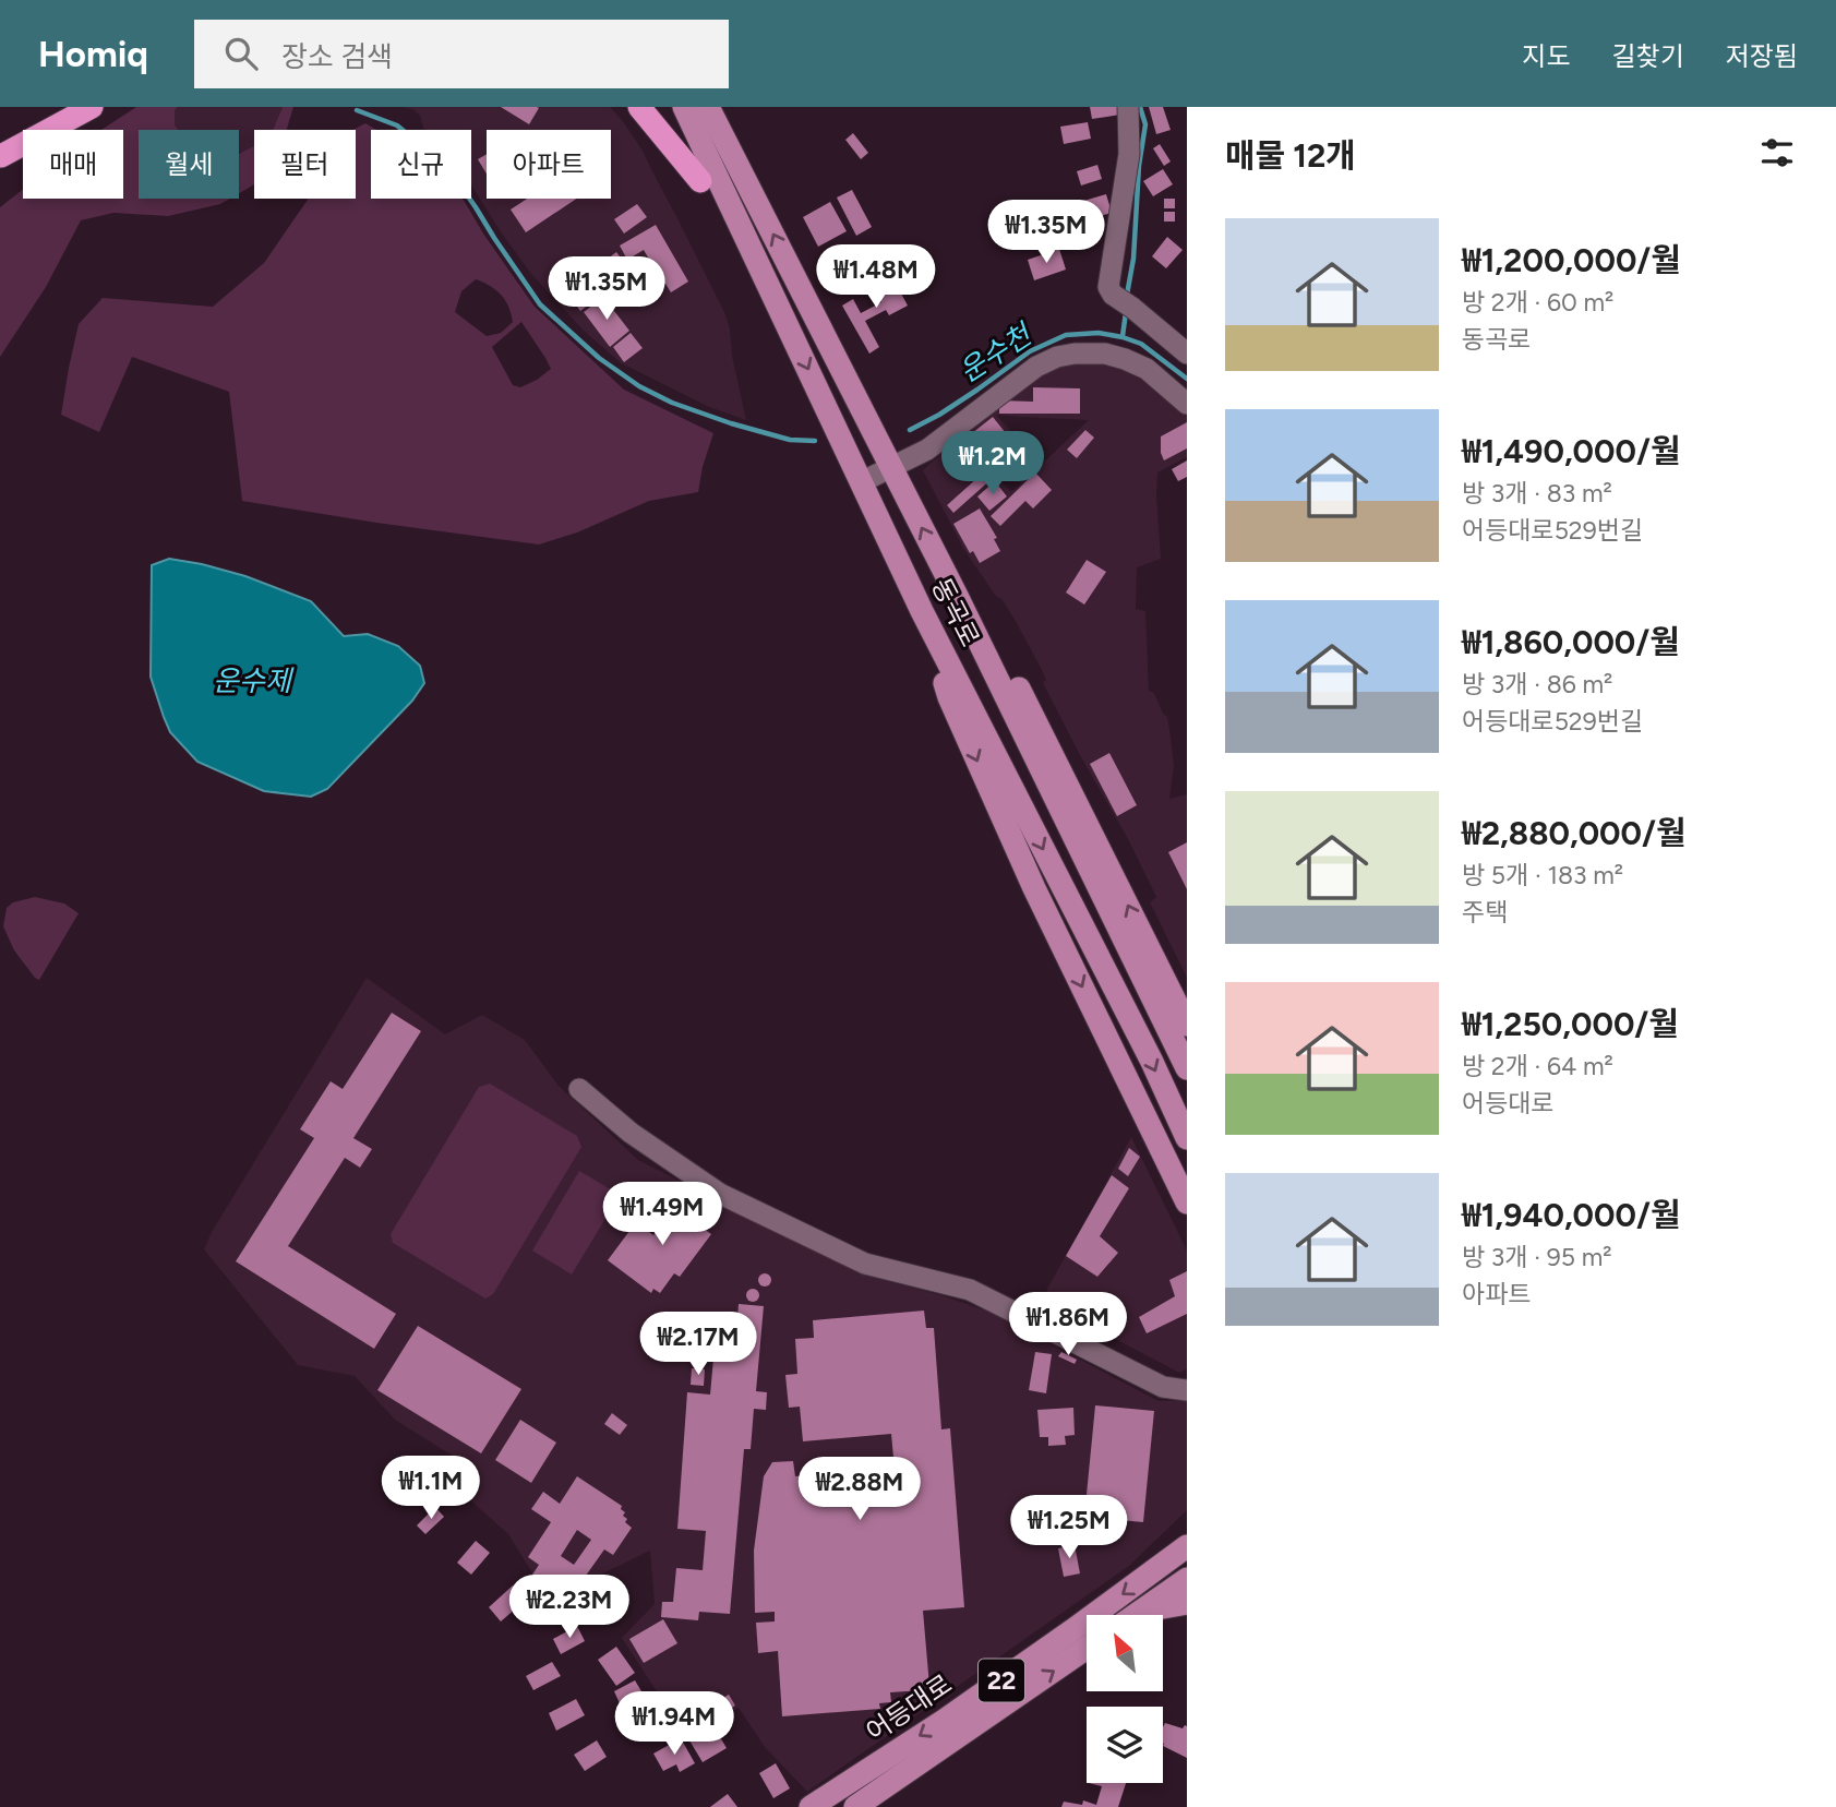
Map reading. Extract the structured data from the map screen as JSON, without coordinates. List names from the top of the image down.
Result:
{
  "streets": {
    "main road": ["동곡로", "22", "어등대로"]
  },
  "water": ["운수천", "운수제"],
  "north": "top left",
  "page": {
    "header": "Homiq",
    "search": "장소 검색",
    "nav": ["지도", "길찾기", "저장됨"],
    "heading": "매물 12개",
    "chip": [
      "매매",
      "월세",
      "필터",
      "신규",
      "아파트"
    ],
    "list": [
      {
        "name": "₩1,200,000/월",
        "note": "방 2개 · 60 m² · 동곡로"
      },
      {
        "name": "₩1,490,000/월",
        "note": "방 3개 · 83 m² · 어등대로529번길"
      },
      {
        "name": "₩1,860,000/월",
        "note": "방 3개 · 86 m² · 어등대로529번길"
      },
      {
        "name": "₩2,880,000/월",
        "note": "방 5개 · 183 m² · 주택"
      },
      {
        "name": "₩1,250,000/월",
        "note": "방 2개 · 64 m² · 어등대로"
      },
      {
        "name": "₩1,940,000/월",
        "note": "방 3개 · 95 m² · 아파트"
      }
    ],
    "price": [
      "₩1.35M",
      "₩1.48M",
      "₩1.35M",
      "₩1.2M",
      "₩1.49M",
      "₩1.86M",
      "₩2.17M",
      "₩1.1M",
      "₩2.88M",
      "₩1.25M",
      "₩2.23M",
      "₩1.94M"
    ]
  }
}
